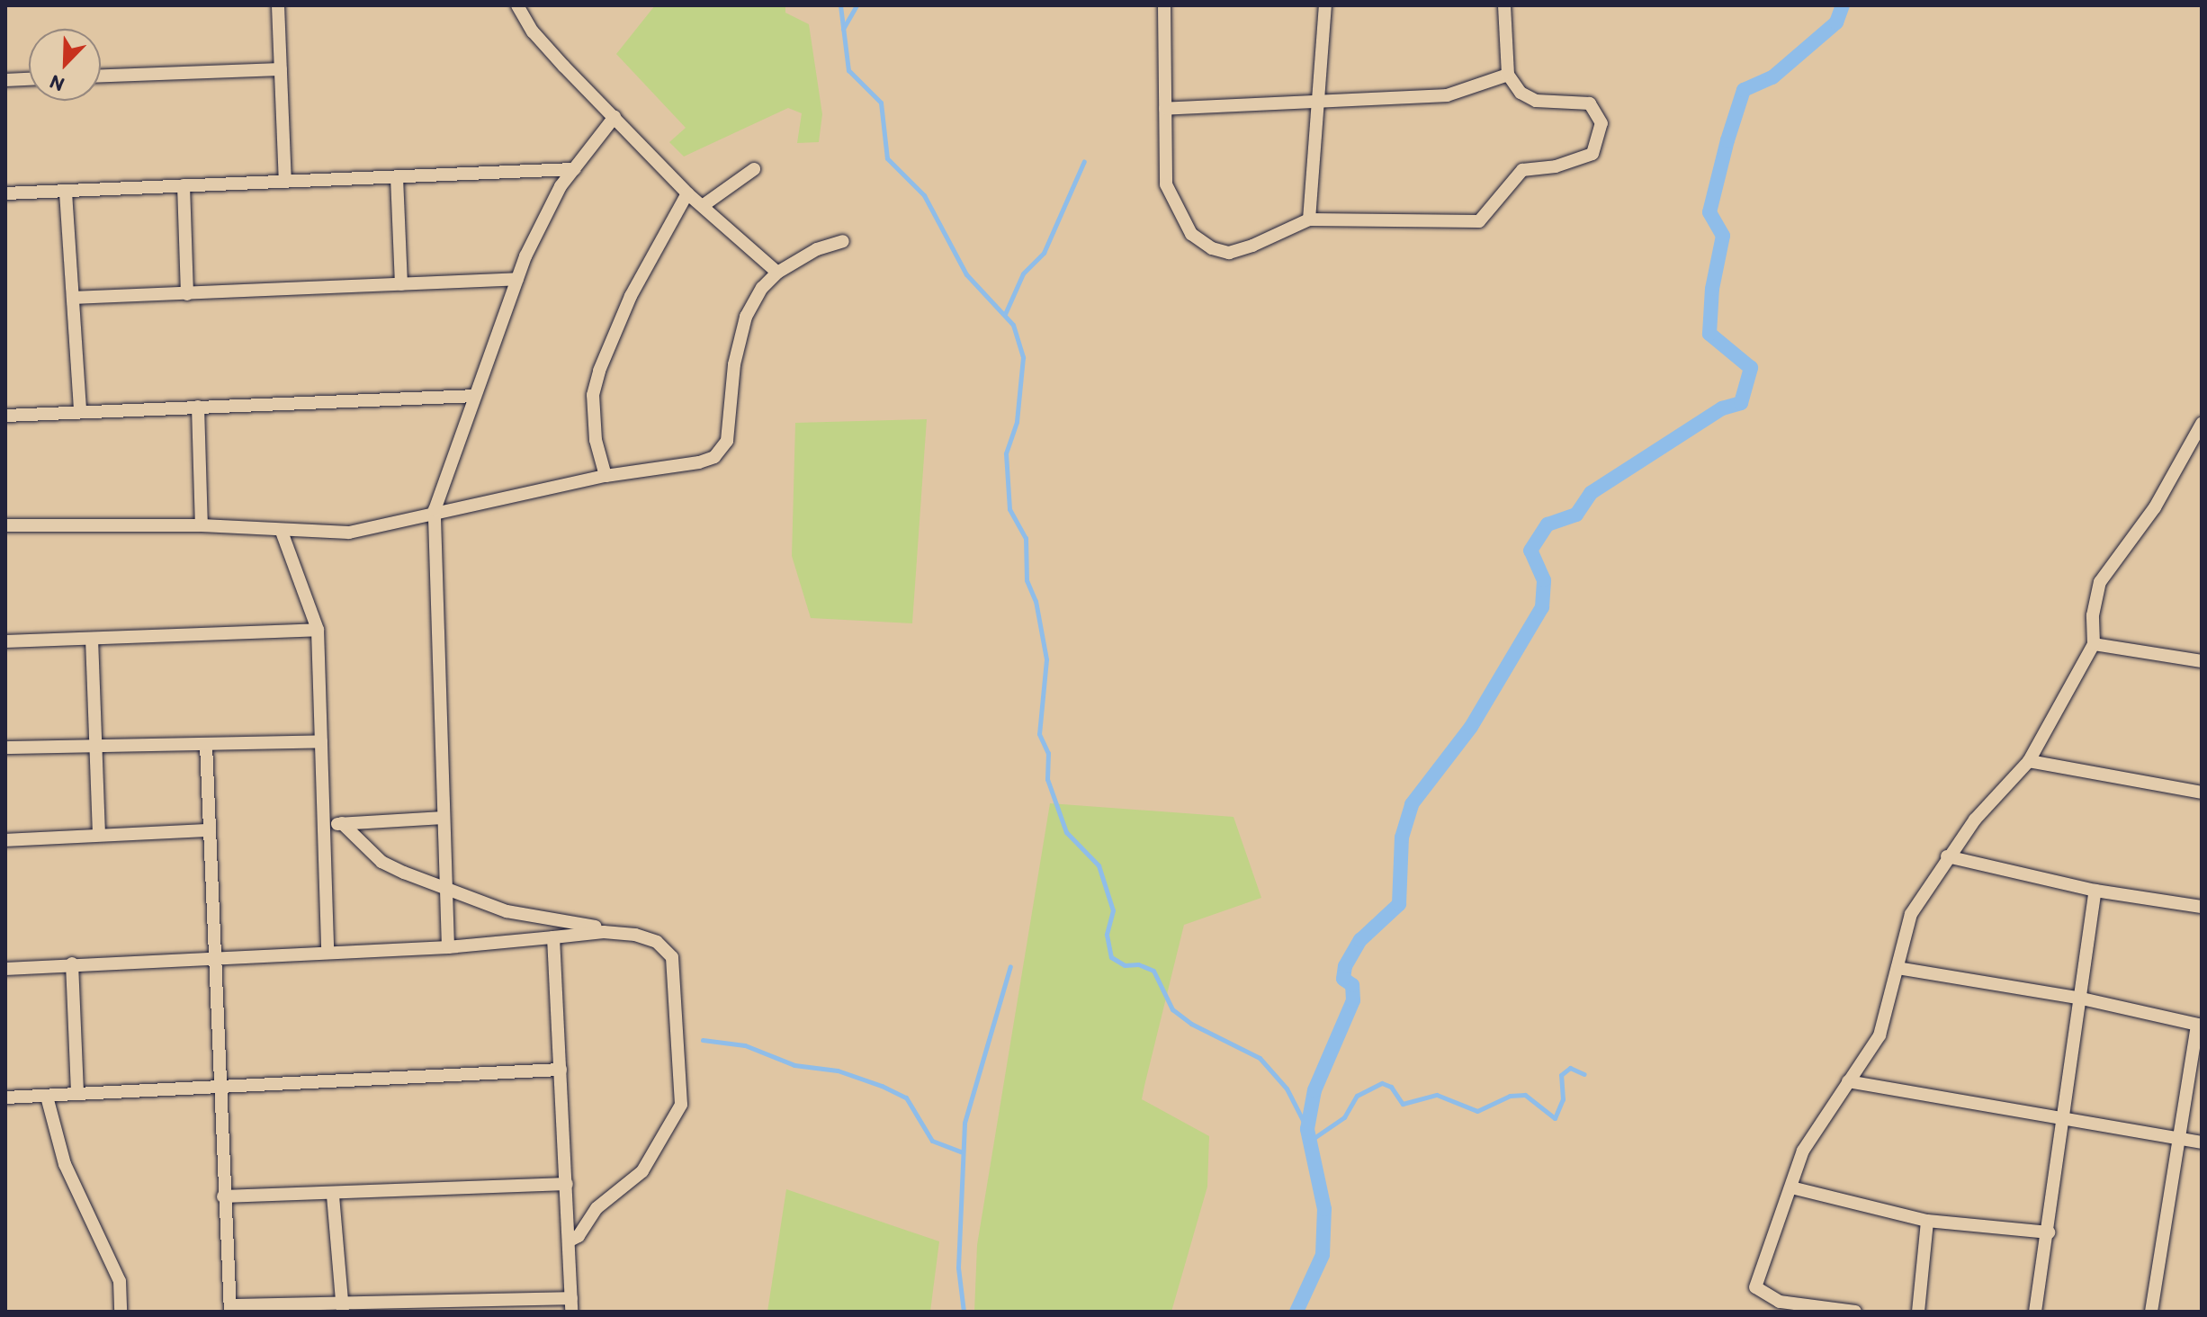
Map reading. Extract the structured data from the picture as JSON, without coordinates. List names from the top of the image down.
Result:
{
  "north": "bottom left"
}
